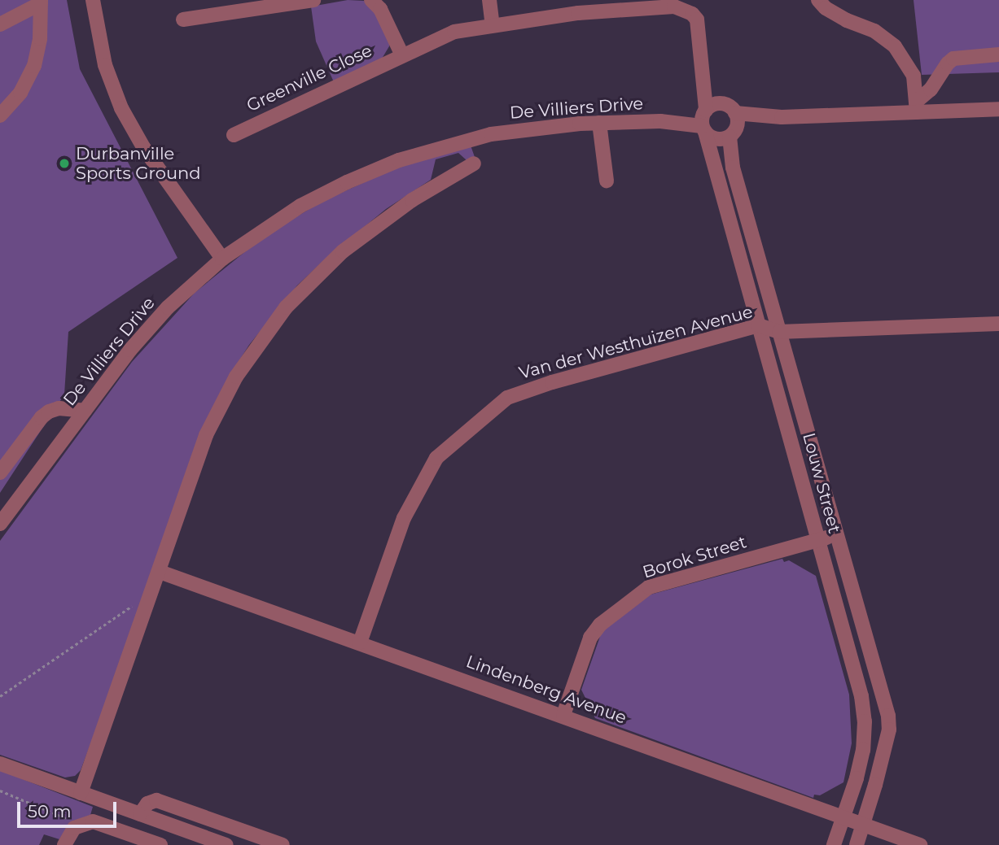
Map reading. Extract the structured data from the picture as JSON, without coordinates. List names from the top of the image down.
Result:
{
  "streets": {
    "street": [
      "Greenville Close",
      "De Villiers Drive",
      "Van der Westhuizen Avenue",
      "Louw Street",
      "Borok Street",
      "Lindenberg Avenue"
    ]
  },
  "crossings": [
    ["Greenville Close", "De Villiers Drive"],
    ["Greenville Close", "Louw Street"],
    ["De Villiers Drive", "Louw Street"],
    ["Van der Westhuizen Avenue", "Louw Street"],
    ["Van der Westhuizen Avenue", "Lindenberg Avenue"],
    ["Louw Street", "Borok Street"],
    ["Louw Street", "Lindenberg Avenue"],
    ["Borok Street", "Lindenberg Avenue"]
  ],
  "places": ["Durbanville Sports Ground"],
  "scale_bar": "50 m"
}
